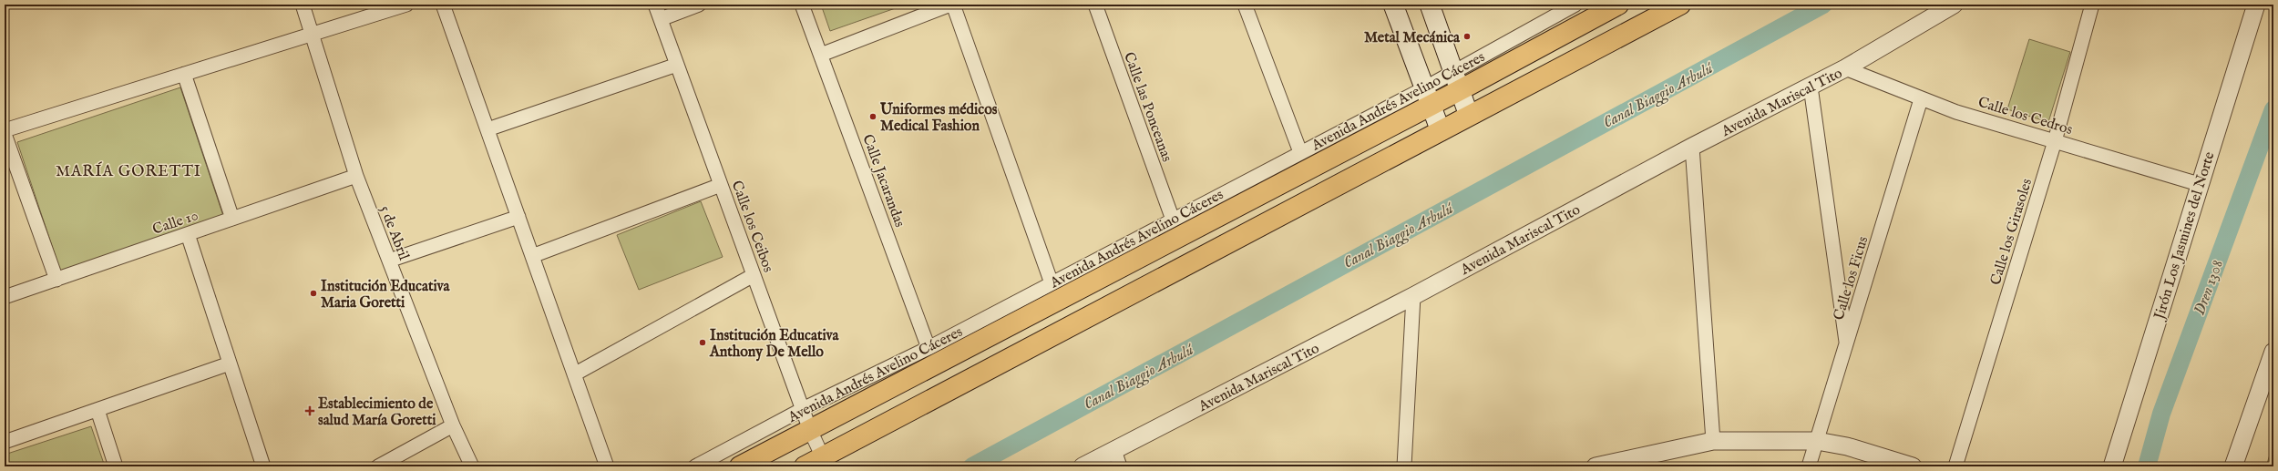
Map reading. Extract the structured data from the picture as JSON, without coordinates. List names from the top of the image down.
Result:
{
  "streets": {
    "highway": ["Avenida Andrés Avelino Cáceres"],
    "street": [
      "Avenida Mariscal Tito",
      "Calle las Ponceanas",
      "Calle los Cedros",
      "Calle Jacarandas",
      "Calle 10",
      "Calle los Ceibos",
      "Calle los Girasoles",
      "5 de Abril",
      "Jirón Los Jasmines del Norte",
      "Calle los Ficus"
    ]
  },
  "crossings": [
    ["Avenida Andrés Avelino Cáceres", "Calle las Ponceanas"],
    ["Avenida Andrés Avelino Cáceres", "Calle Jacarandas"],
    ["Avenida Andrés Avelino Cáceres", "Calle los Ceibos"],
    ["Avenida Mariscal Tito", "Calle los Cedros"],
    ["Calle los Cedros", "Calle los Girasoles"],
    ["Calle los Cedros", "Jirón Los Jasmines del Norte"],
    ["Calle los Cedros", "Calle los Ficus"],
    ["Calle 10", "5 de Abril"]
  ],
  "districts": ["MARÍA GORETTI"],
  "water": ["Canal Biaggio Arbulú", "Dren 1308"],
  "places": {
    "other": [
      "Metal Mecánica",
      "Uniformes médicos Medical Fashion",
      "Institución Educativa Maria Goretti",
      "Institución Educativa Anthony De Mello"
    ],
    "health": ["Establecimiento de salud María Goretti"]
  }
}
